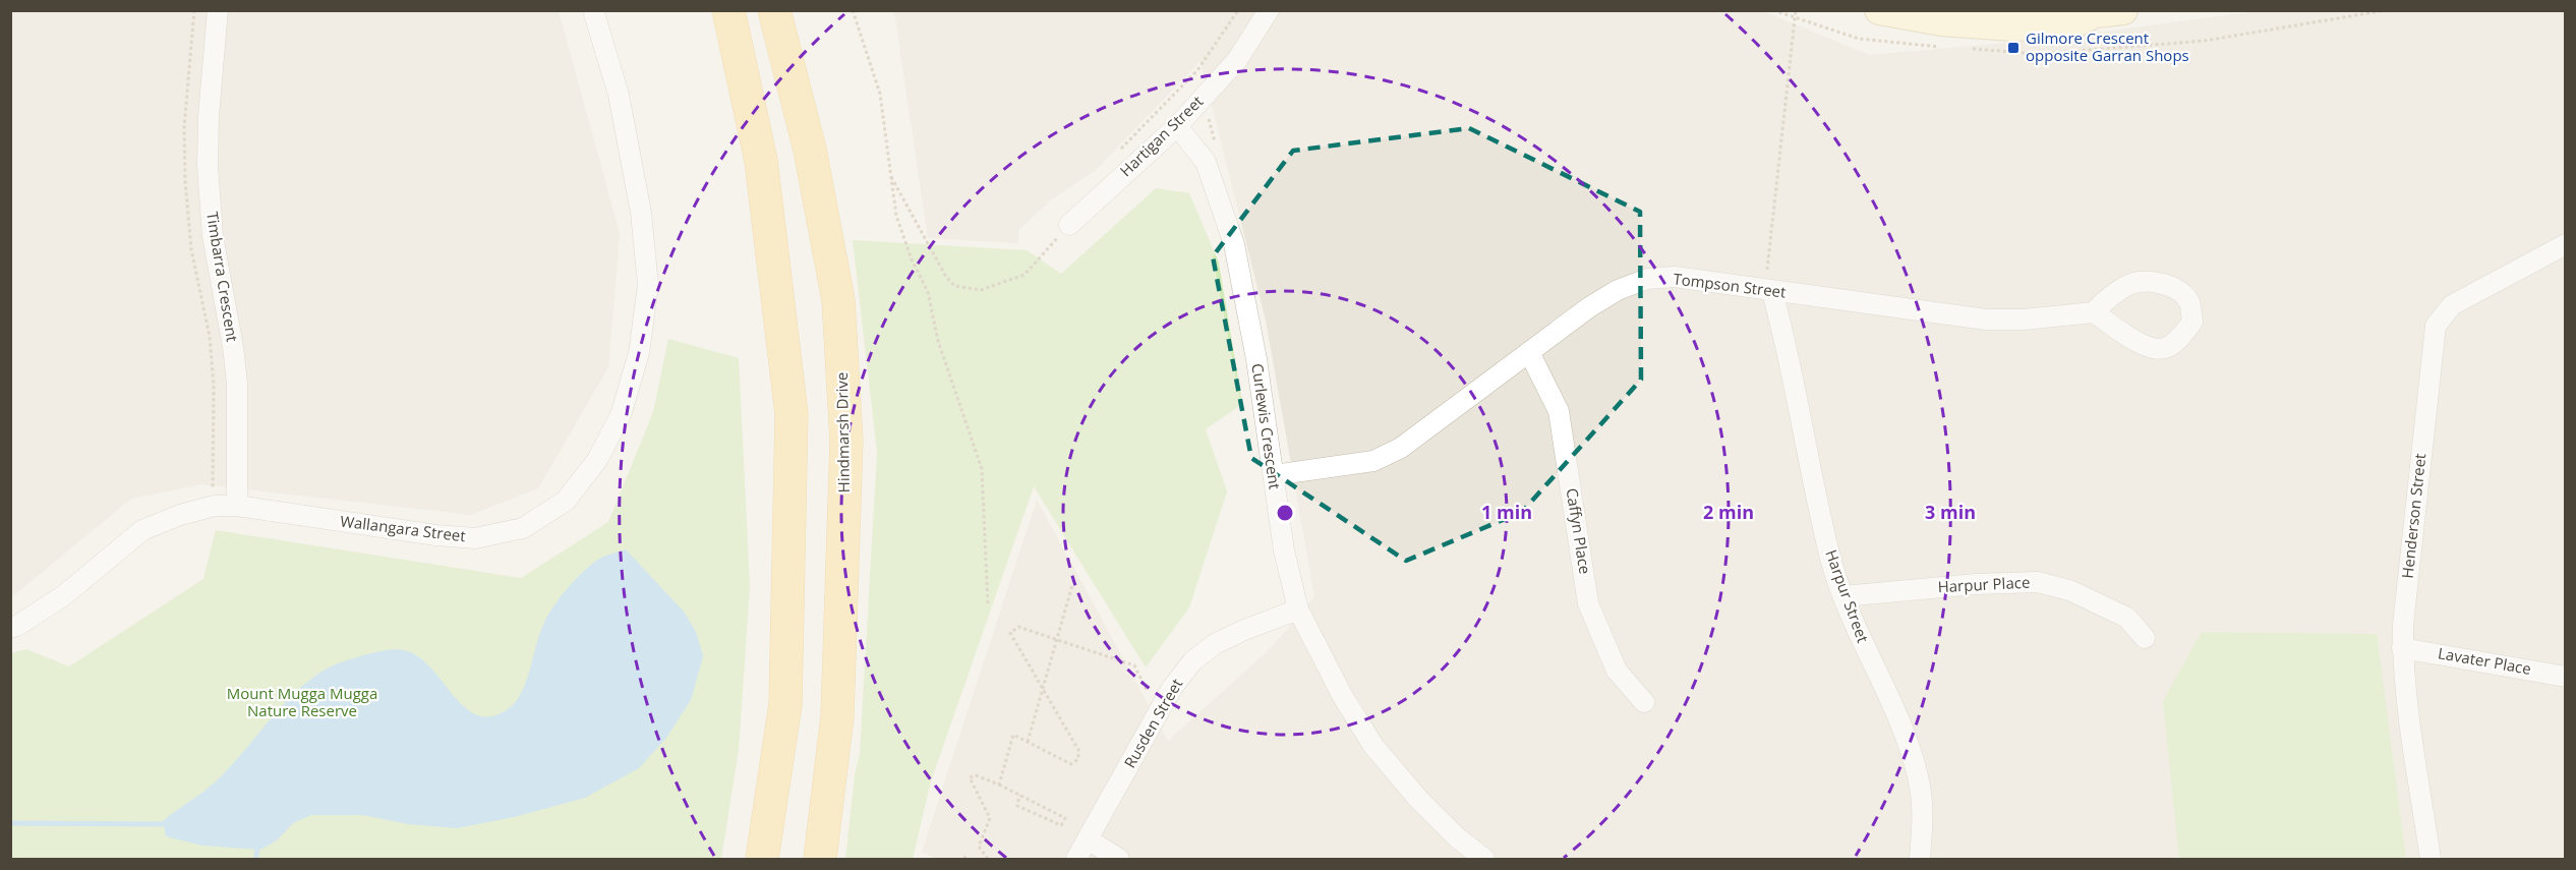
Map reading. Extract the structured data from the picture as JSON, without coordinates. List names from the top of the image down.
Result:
{
  "streets": {
    "main road": ["Hindmarsh Drive"],
    "street": [
      "Hartigan Street",
      "Timbarra Crescent",
      "Tompson Street",
      "Curlewis Crescent",
      "Henderson Street",
      "Wallangara Street",
      "Caffyn Place",
      "Harpur Place",
      "Harpur Street",
      "Lavater Place",
      "Rusden Street"
    ]
  },
  "crossings": [
    ["Hartigan Street", "Curlewis Crescent"],
    ["Timbarra Crescent", "Wallangara Street"],
    ["Tompson Street", "Curlewis Crescent"],
    ["Tompson Street", "Caffyn Place"],
    ["Tompson Street", "Harpur Street"],
    ["Curlewis Crescent", "Rusden Street"],
    ["Henderson Street", "Lavater Place"],
    ["Harpur Place", "Harpur Street"]
  ],
  "parks": ["Mount Mugga Mugga Nature Reserve"],
  "places": {
    "transit": ["Gilmore Crescent opposite Garran Shops"]
  },
  "rings": ["1 min", "2 min", "3 min"]
}
